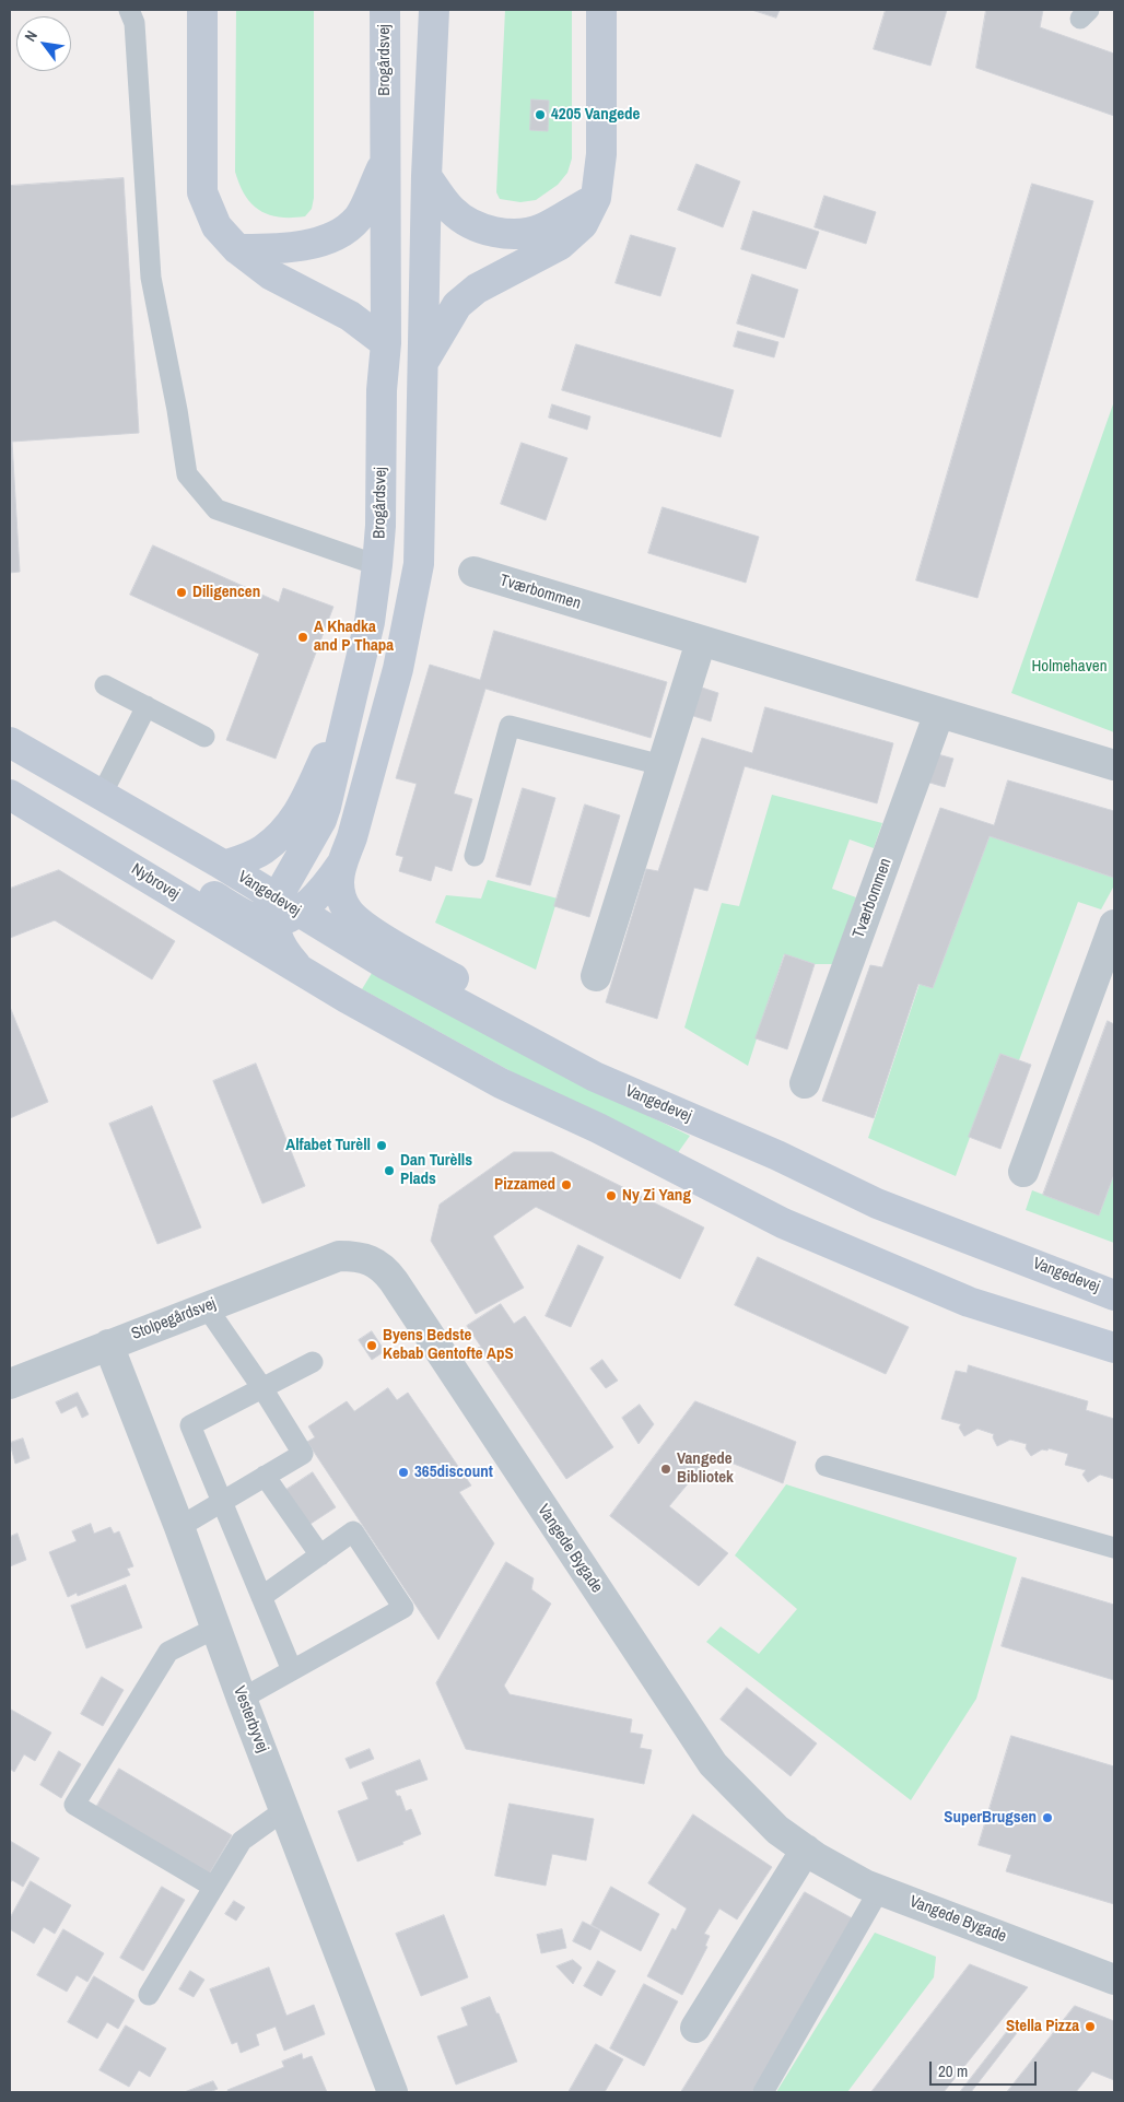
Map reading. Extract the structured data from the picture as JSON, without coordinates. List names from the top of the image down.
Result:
{
  "streets": {
    "street": [
      "Brogårdsvej",
      "Tværbommen",
      "Nybrovej",
      "Vangedevej",
      "Stolpegårdsvej",
      "Vangede Bygade",
      "Vesterbyvej"
    ]
  },
  "crossings": [
    ["Brogårdsvej", "Vangedevej"],
    ["Stolpegårdsvej", "Vangede Bygade"],
    ["Stolpegårdsvej", "Vesterbyvej"]
  ],
  "parks": ["Holmehaven"],
  "places": [
    "4205 Vangede",
    "Diligencen",
    "A Khadka and P Thapa",
    "Alfabet Turèll",
    "Dan Turèlls Plads",
    "Pizzamed",
    "Ny Zi Yang",
    "Byens Bedste Kebab Gentofte ApS",
    "Vangede Bibliotek",
    "365discount",
    "SuperBrugsen",
    "Stella Pizza"
  ],
  "scale_bar": "20 m",
  "north": "top left"
}
